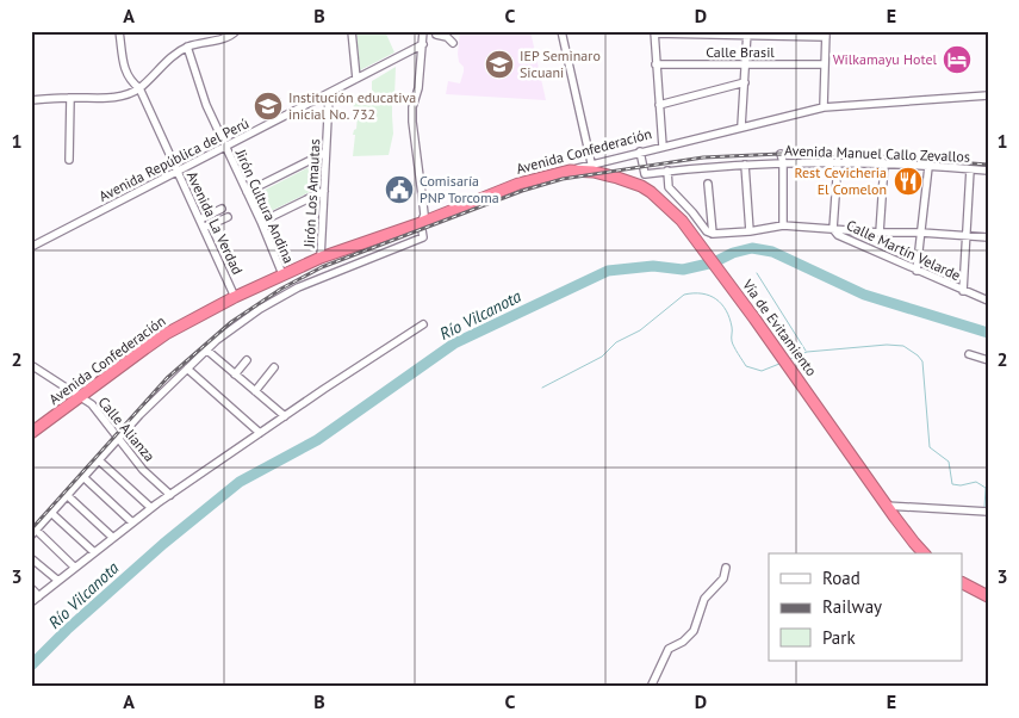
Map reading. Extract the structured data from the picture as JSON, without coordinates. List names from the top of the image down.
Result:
{
  "streets": {
    "highway": ["Avenida Confederación", "Vía de Evitamiento"],
    "street": [
      "Calle Brasil",
      "Avenida Manuel Callo Zevallos",
      "Avenida República del Perú",
      "Jirón Los Amautas",
      "Jirón Cultura Andina",
      "Avenida La Verdad",
      "Calle Martín Velarde",
      "Calle Alianza"
    ]
  },
  "crossings": [
    ["Avenida Confederación", "Jirón Los Amautas"],
    ["Avenida Confederación", "Jirón Cultura Andina"],
    ["Avenida Confederación", "Avenida La Verdad"],
    ["Avenida Confederación", "Vía de Evitamiento"],
    ["Avenida Confederación", "Calle Alianza"],
    ["Avenida República del Perú", "Jirón Los Amautas"],
    ["Avenida República del Perú", "Jirón Cultura Andina"],
    ["Avenida República del Perú", "Avenida La Verdad"]
  ],
  "water": ["Río Vilcanota"],
  "places": {
    "hotel": ["Wilkamayu Hotel"],
    "school or university": ["IEP Seminaro Sicuani", "Institución educativa inicial No. 732"],
    "restaurant": ["Rest Cevicheria El Comelon"],
    "public building": ["Comisaría PNP Torcoma"]
  },
  "legend": ["Road", "Railway", "Park"],
  "grid": {
    "columns": [
      "A",
      "B",
      "C",
      "D",
      "E"
    ],
    "rows": ["1", "2", "3"]
  }
}
